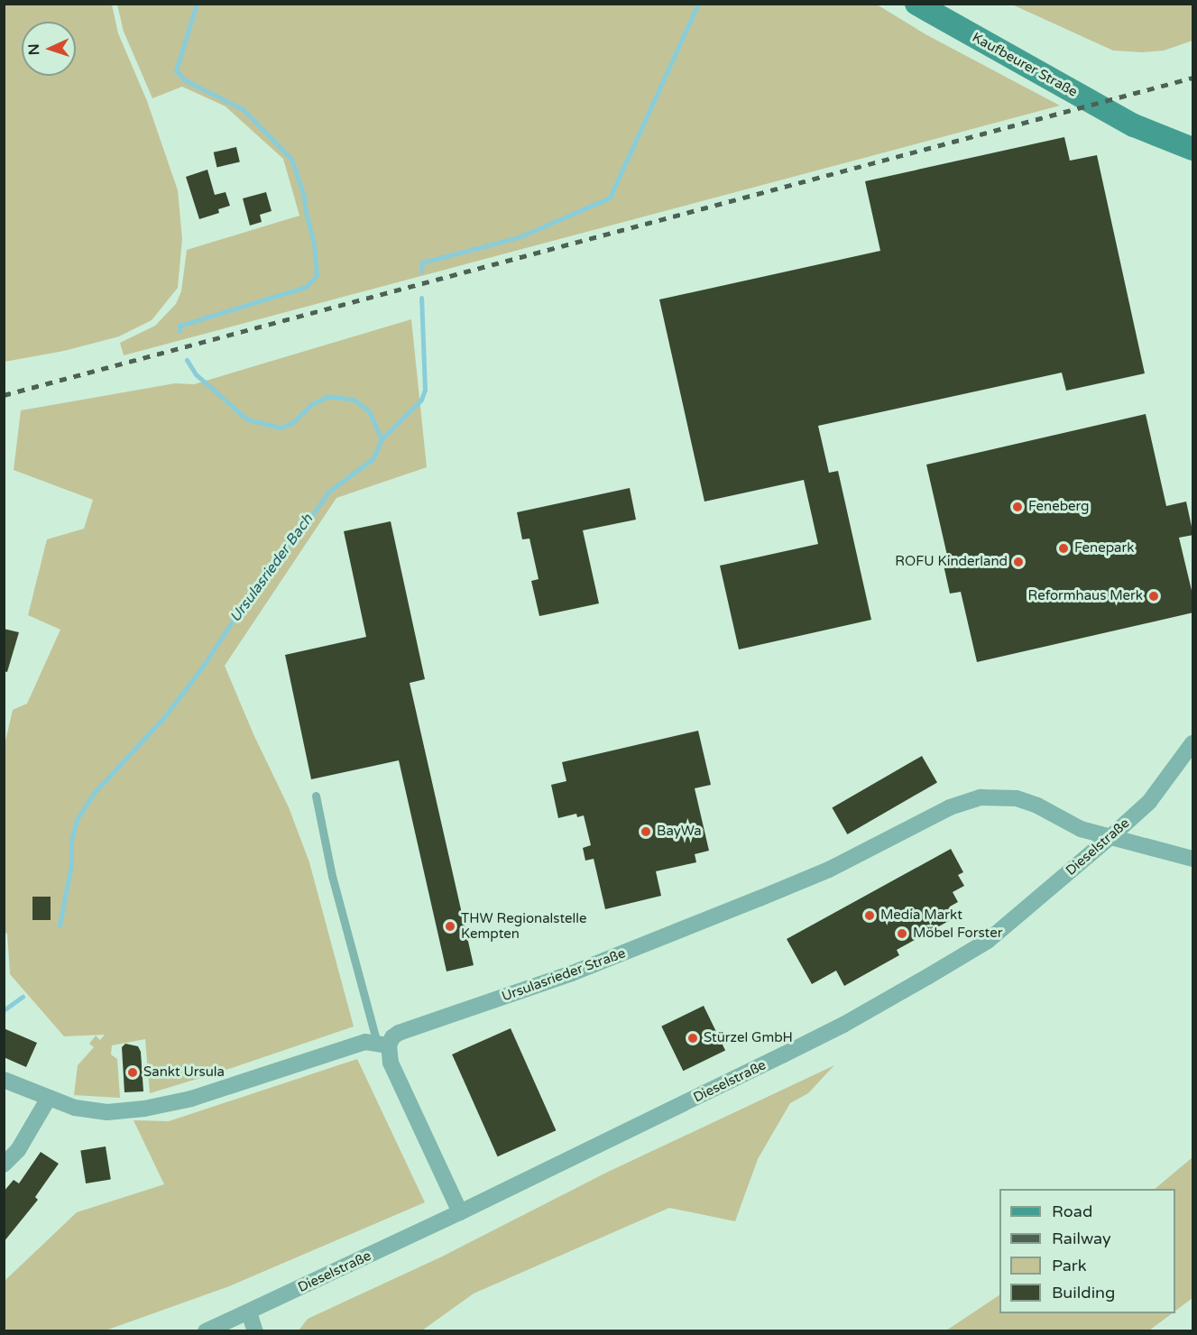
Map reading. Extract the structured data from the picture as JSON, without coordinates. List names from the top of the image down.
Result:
{
  "streets": {
    "main road": ["Kaufbeurer Straße"],
    "street": ["Dieselstraße", "Ursulasrieder Straße"]
  },
  "crossings": [
    ["Dieselstraße", "Ursulasrieder Straße"]
  ],
  "water": ["Ursulasrieder Bach"],
  "places": [
    "Feneberg",
    "Fenepark",
    "ROFU Kinderland",
    "Reformhaus Merk",
    "BayWa",
    "Media Markt",
    "THW Regionalstelle Kempten",
    "Möbel Forster",
    "Stürzel GmbH",
    "Sankt Ursula"
  ],
  "legend": [
    "Road",
    "Railway",
    "Park",
    "Building"
  ],
  "north": "left"
}
